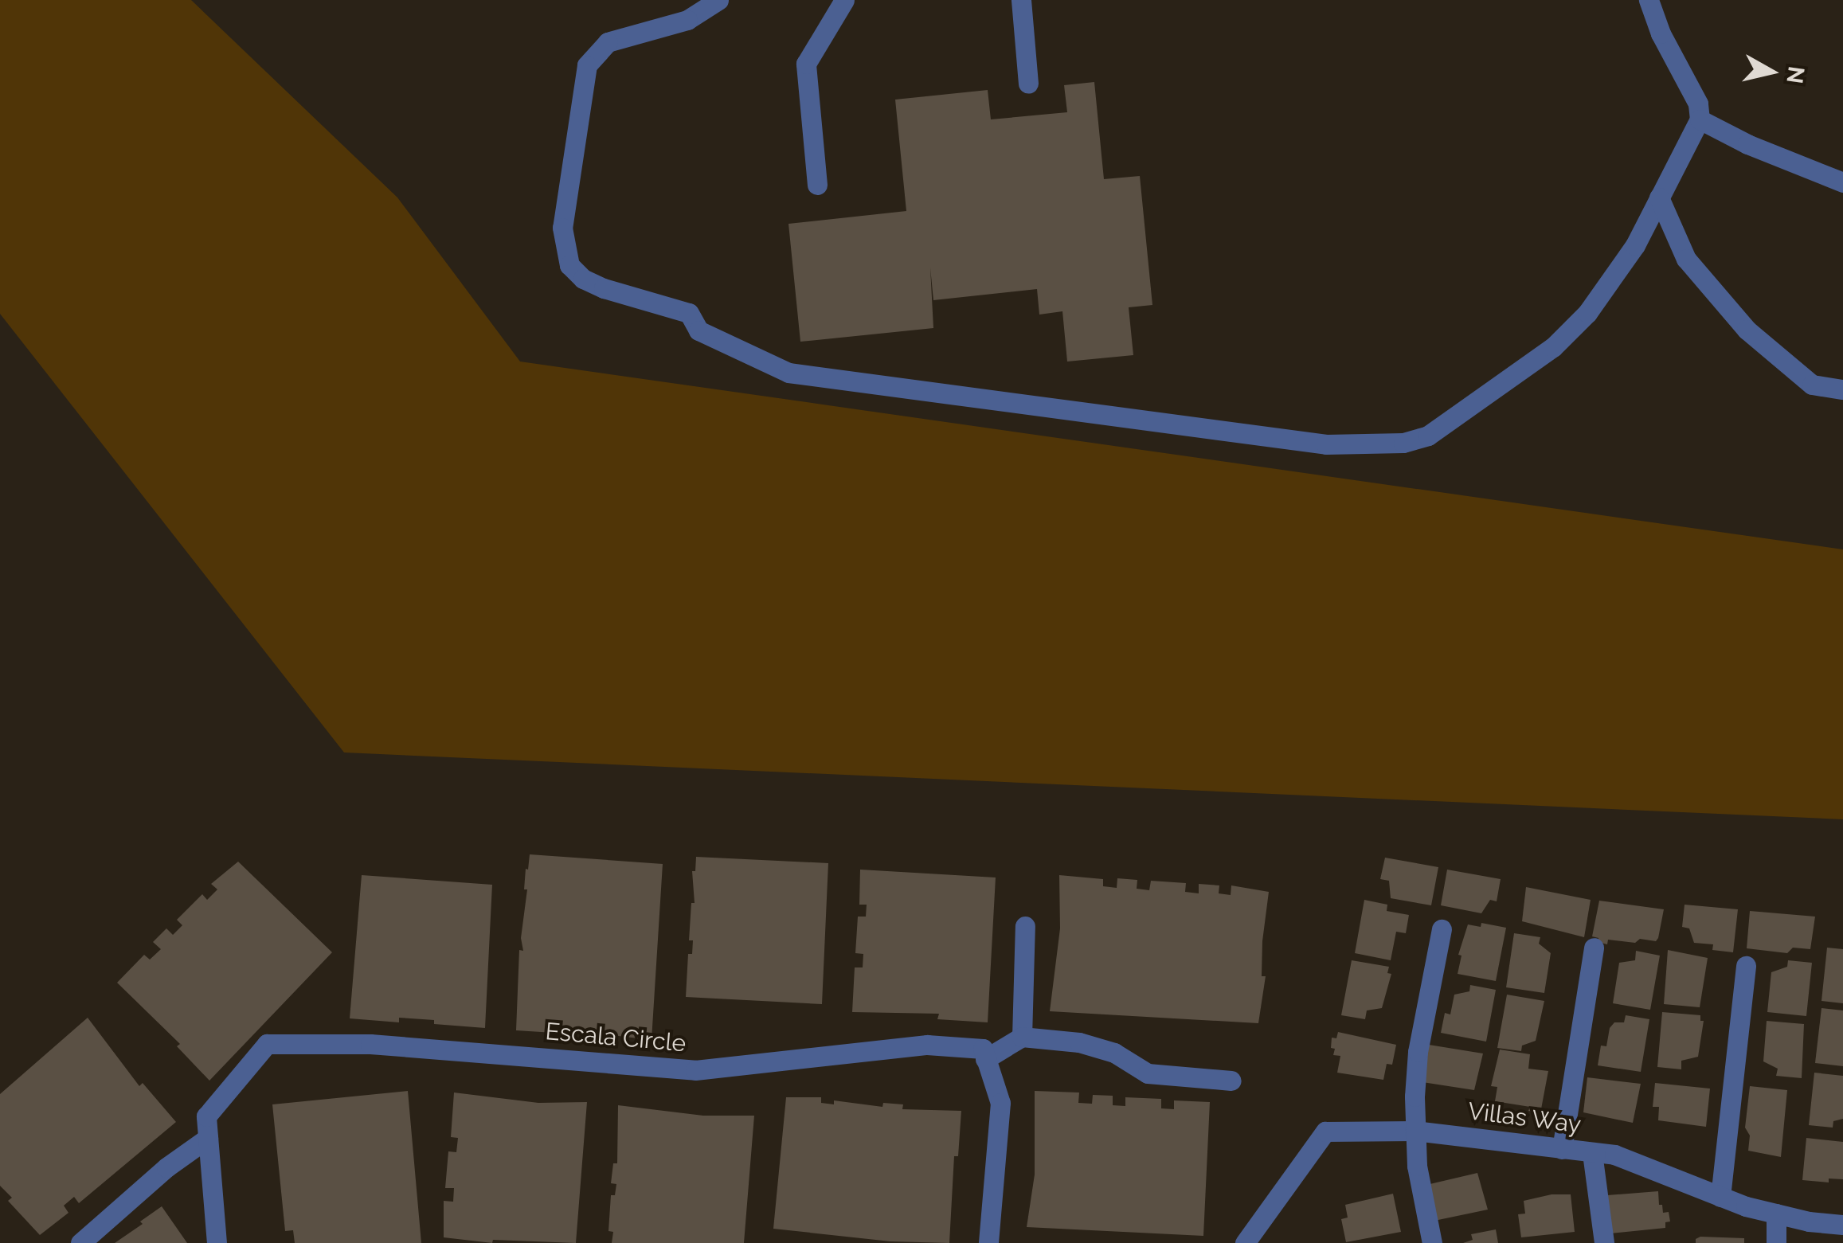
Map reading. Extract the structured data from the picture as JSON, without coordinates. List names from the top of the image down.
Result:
{
  "streets": {
    "street": ["Escala Circle", "Villas Way"]
  },
  "north": "right"
}
